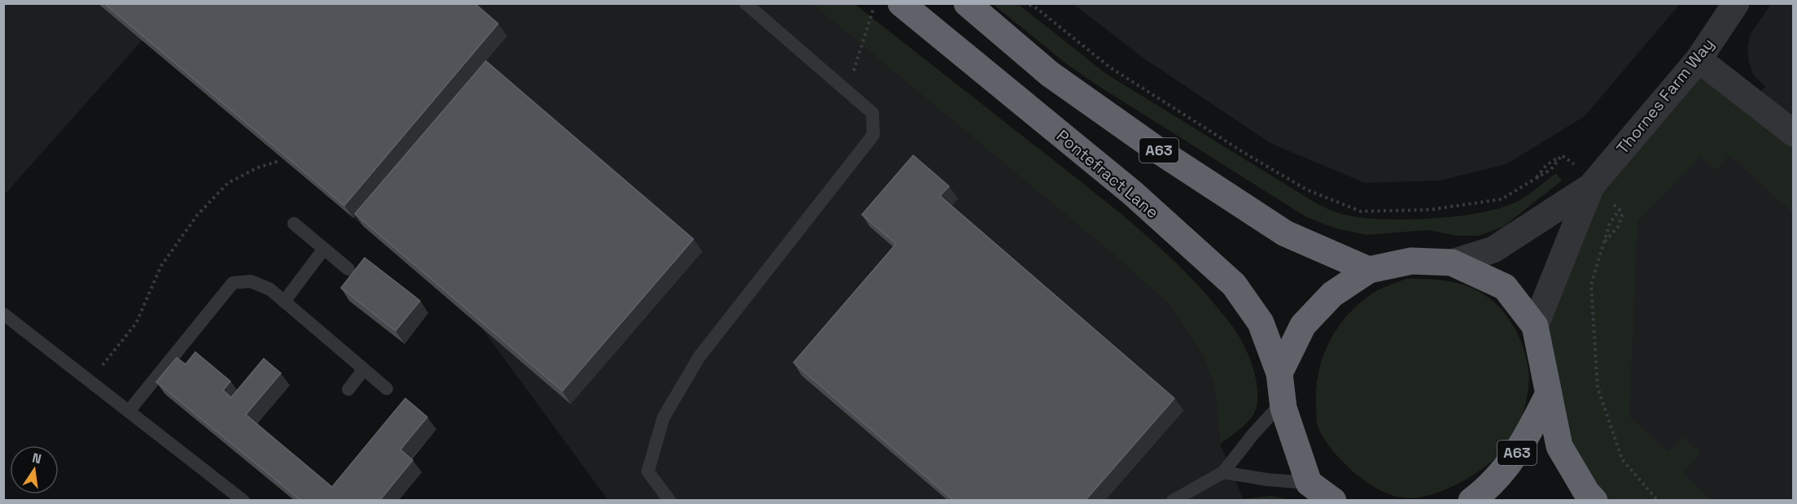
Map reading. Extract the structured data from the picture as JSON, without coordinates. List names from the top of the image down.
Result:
{
  "streets": {
    "highway": ["A63", "Pontefract Lane"],
    "street": ["Thornes Farm Way"]
  },
  "crossings": [
    ["A63", "Pontefract Lane"]
  ],
  "north": "top"
}
